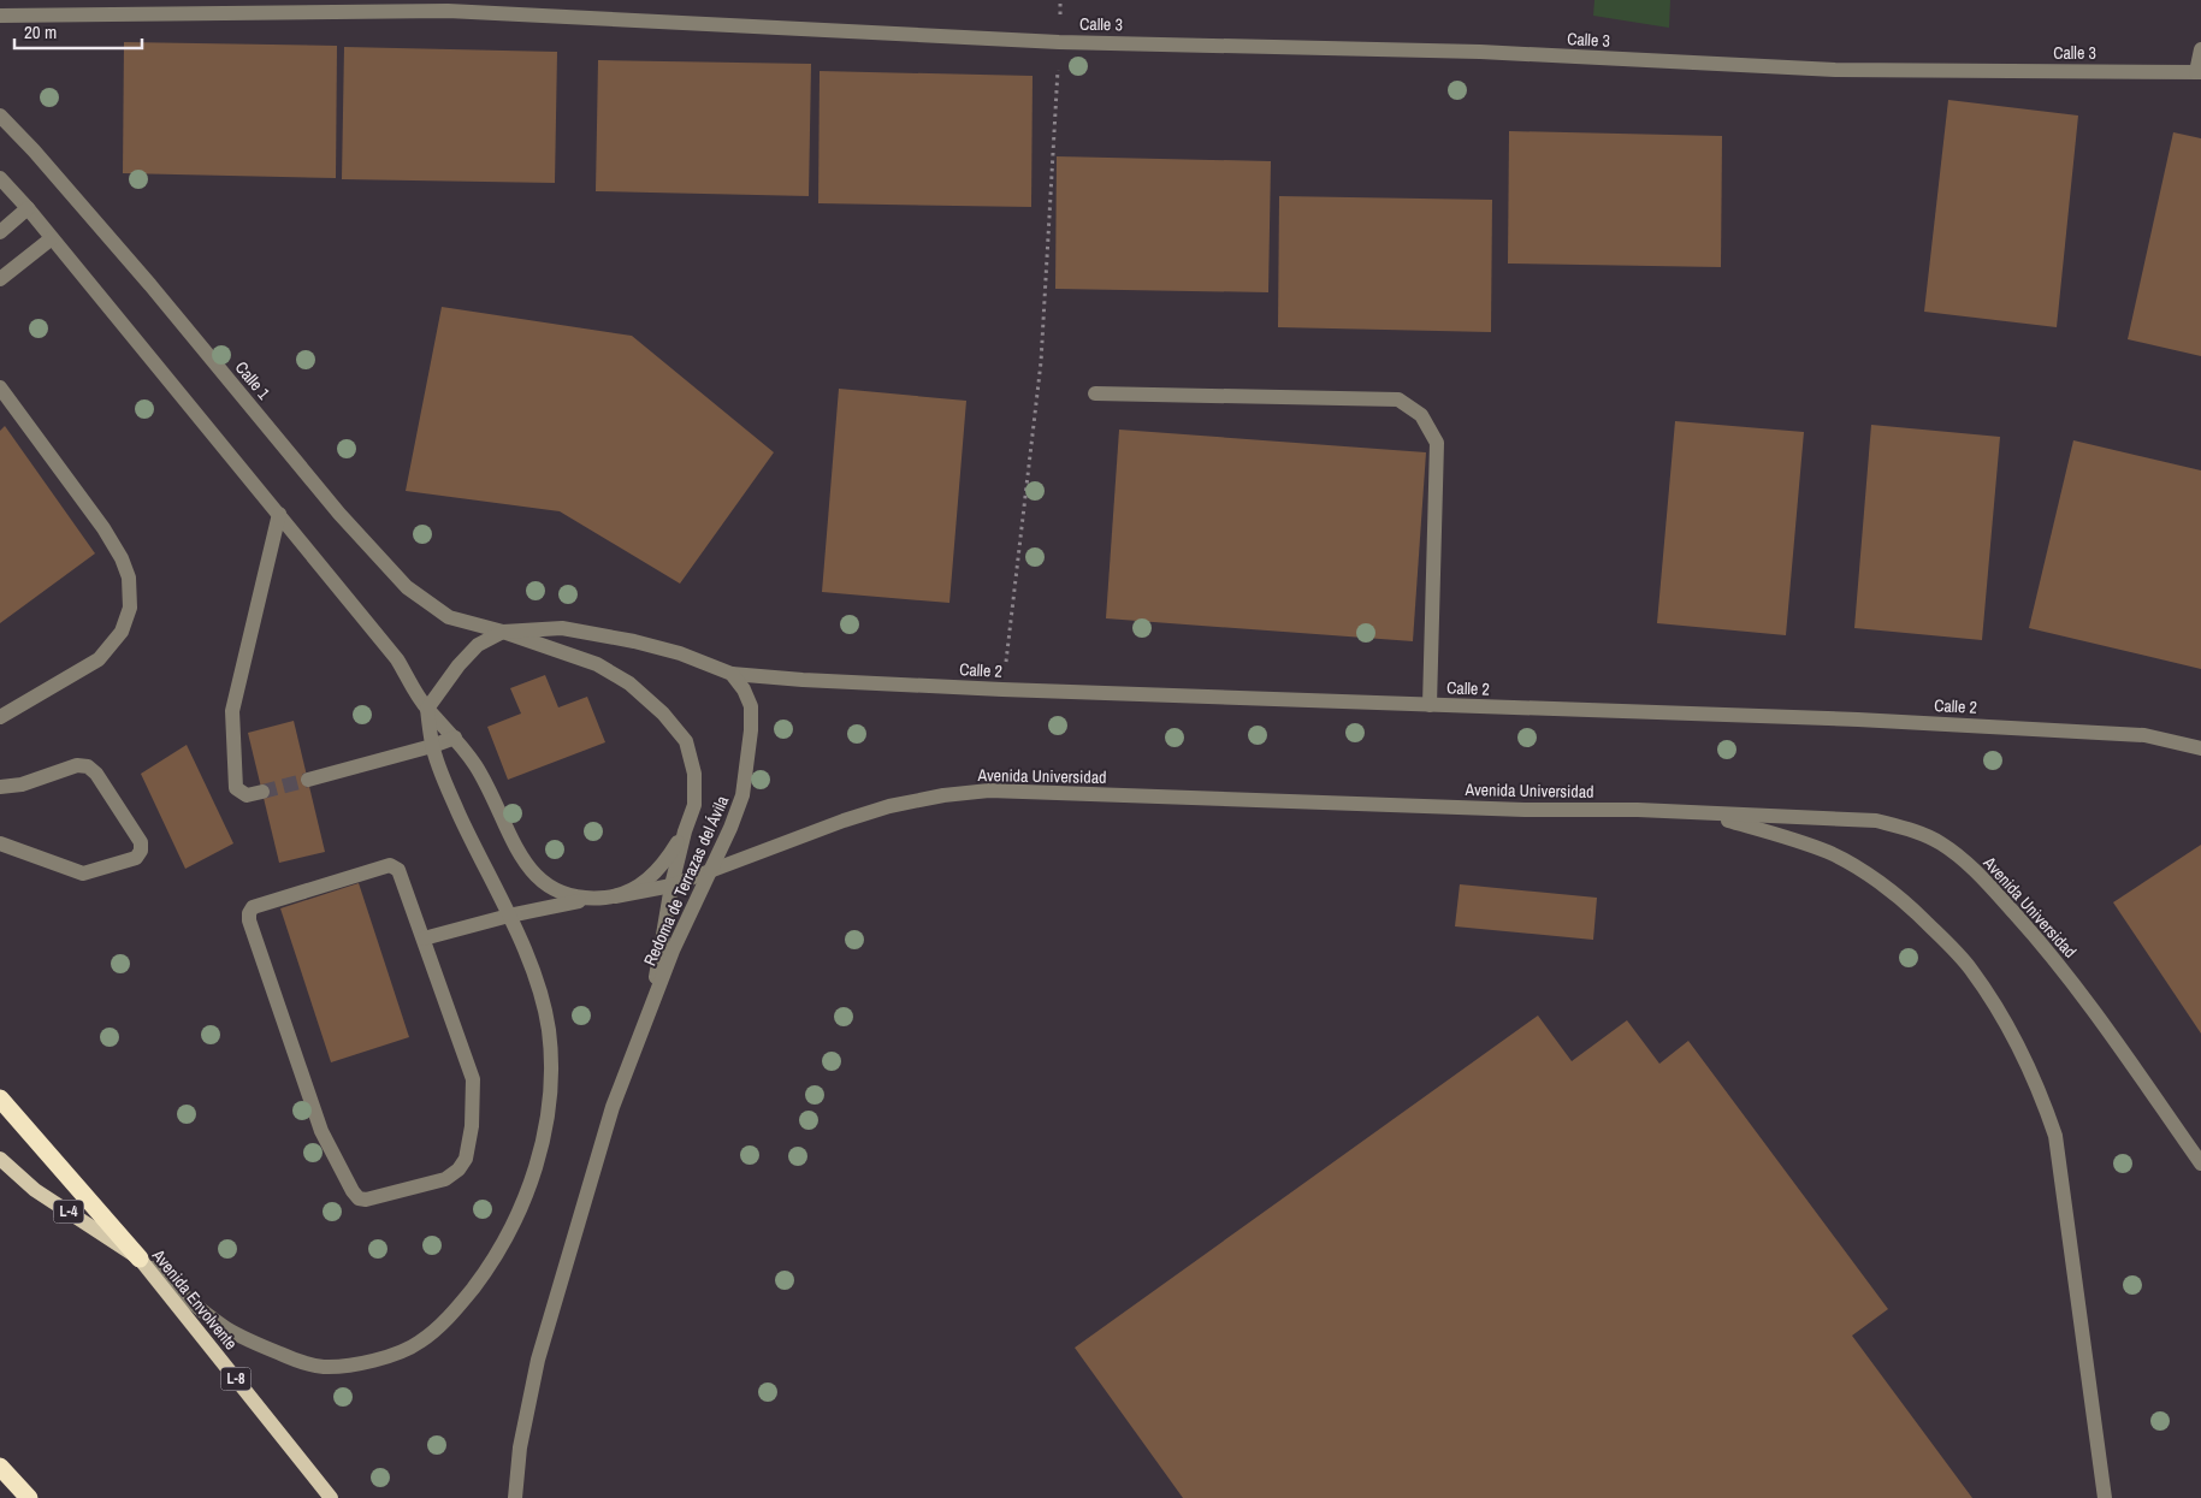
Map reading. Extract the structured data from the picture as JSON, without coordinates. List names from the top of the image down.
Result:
{
  "streets": {
    "main road": ["L-4", "Avenida Envolvente", "L-8"],
    "street": [
      "Calle 3",
      "Calle 1",
      "Calle 2",
      "Avenida Universidad",
      "Redoma de Terrazas del Ávila"
    ]
  },
  "crossings": [
    ["Calle 1", "Redoma de Terrazas del Ávila"],
    ["Calle 2", "Redoma de Terrazas del Ávila"],
    ["Avenida Universidad", "Redoma de Terrazas del Ávila"],
    ["Redoma de Terrazas del Ávila", "Avenida Envolvente"]
  ],
  "scale_bar": "20 m"
}
